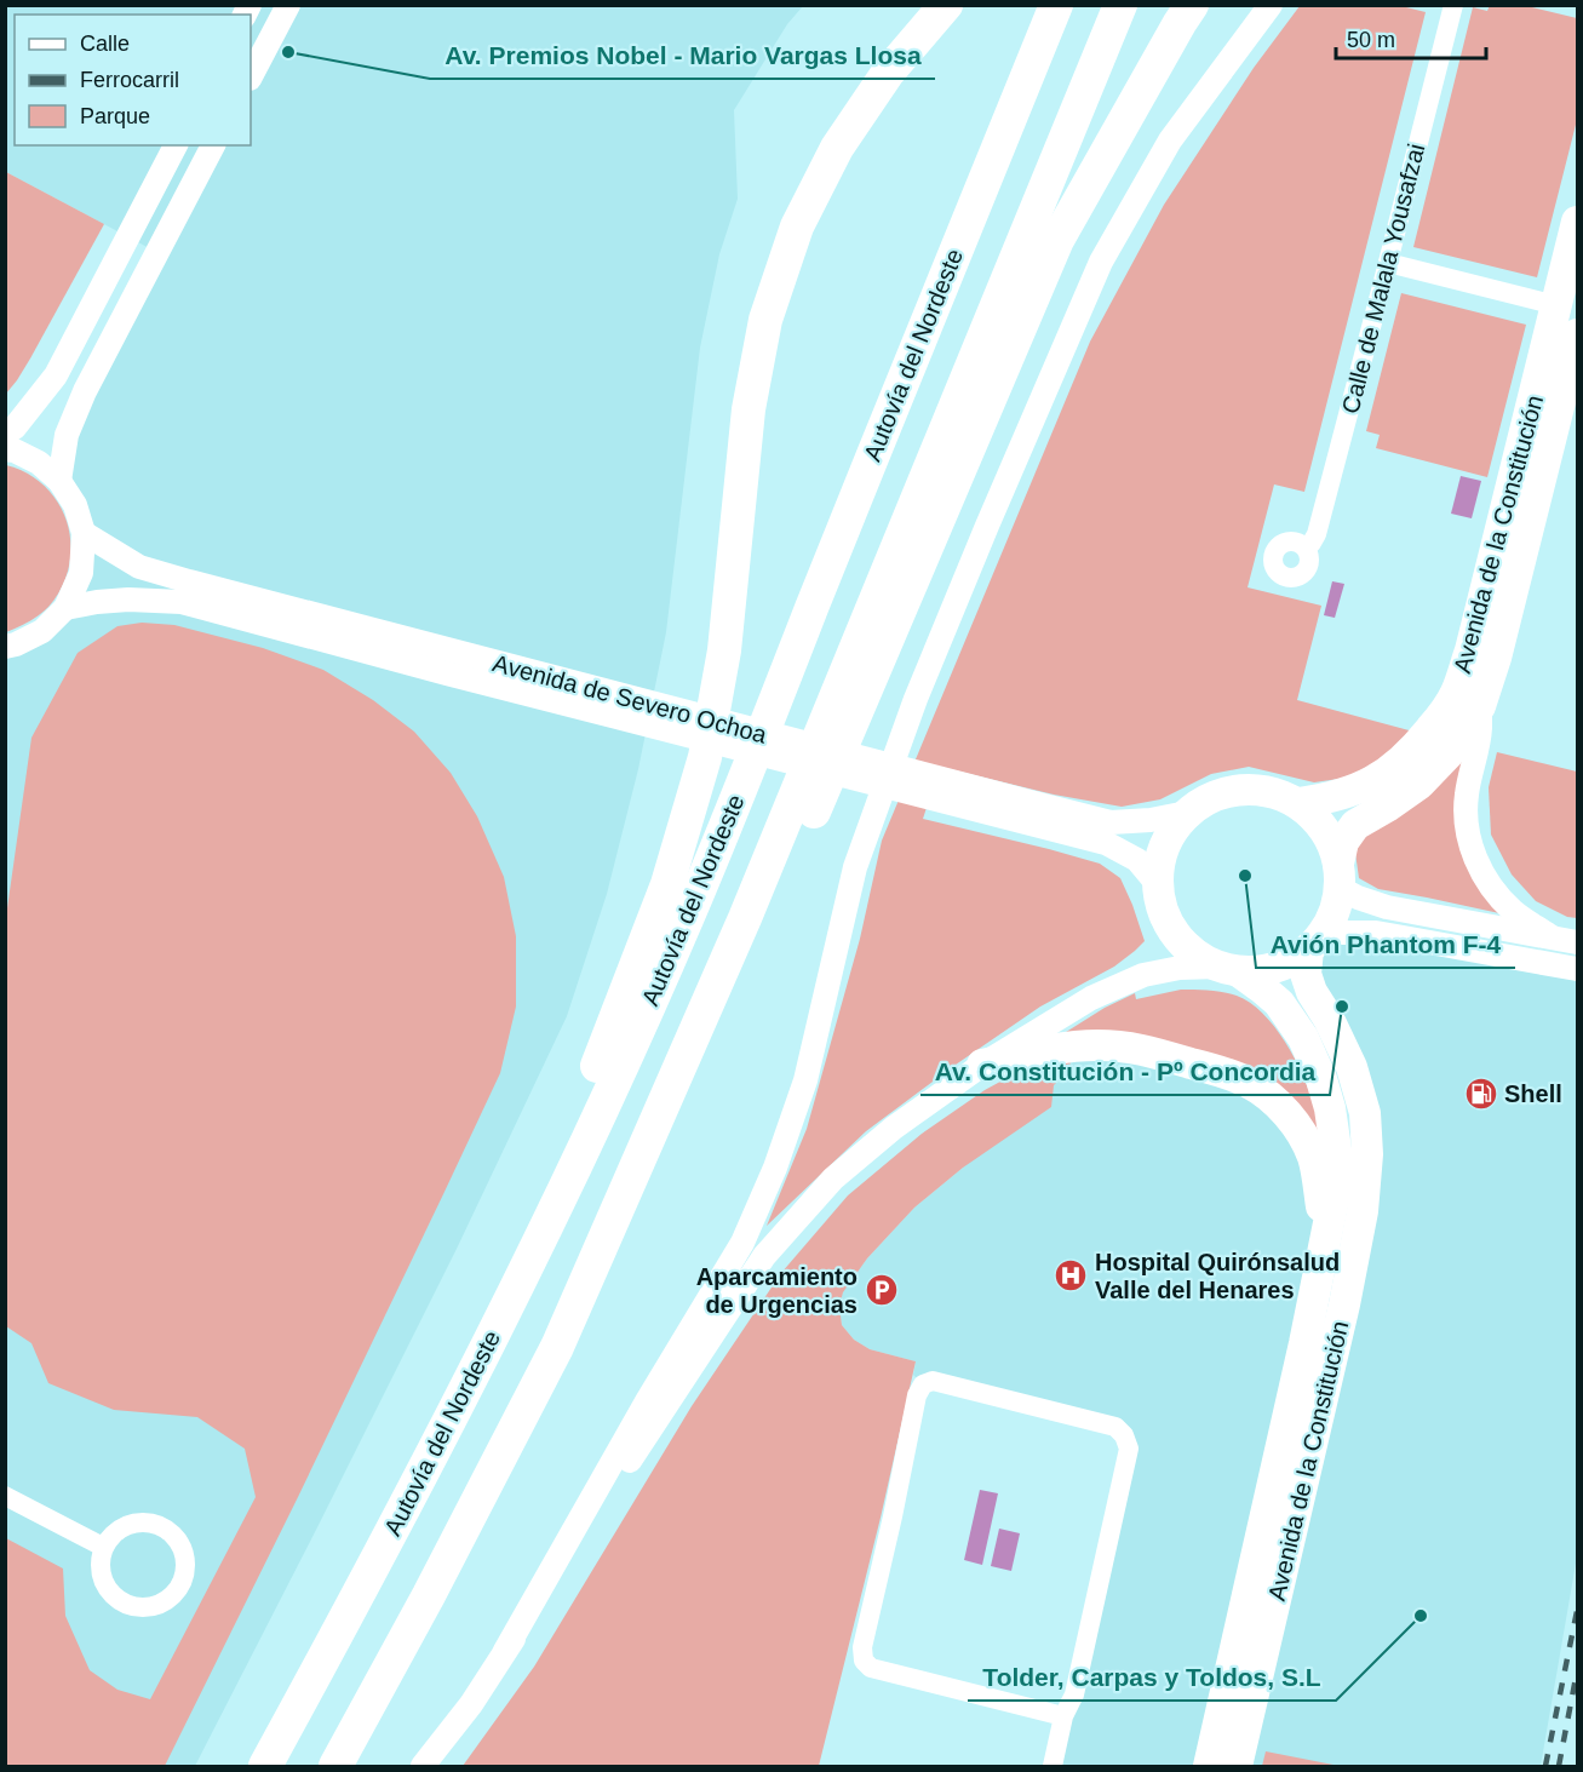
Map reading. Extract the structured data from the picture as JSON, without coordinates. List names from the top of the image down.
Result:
{
  "streets": {
    "highway": ["Autovía del Nordeste"],
    "main road": ["Avenida de la Constitución"],
    "street": ["Calle de Malala Yousafzai", "Avenida de Severo Ochoa"]
  },
  "crossings": [
    ["Avenida de la Constitución", "Avenida de Severo Ochoa"]
  ],
  "places": {
    "other": [
      "Av. Premios Nobel - Mario Vargas Llosa",
      "Avión Phantom F-4",
      "Av. Constitución - Pº Concordia",
      "Tolder, Carpas y Toldos, S.L"
    ],
    "fuel station": ["Shell"],
    "hospital": ["Hospital Quirónsalud Valle del Henares"],
    "parking": ["Aparcamiento de Urgencias"]
  },
  "legend": ["Calle", "Ferrocarril", "Parque"],
  "scale_bar": "50 m"
}
